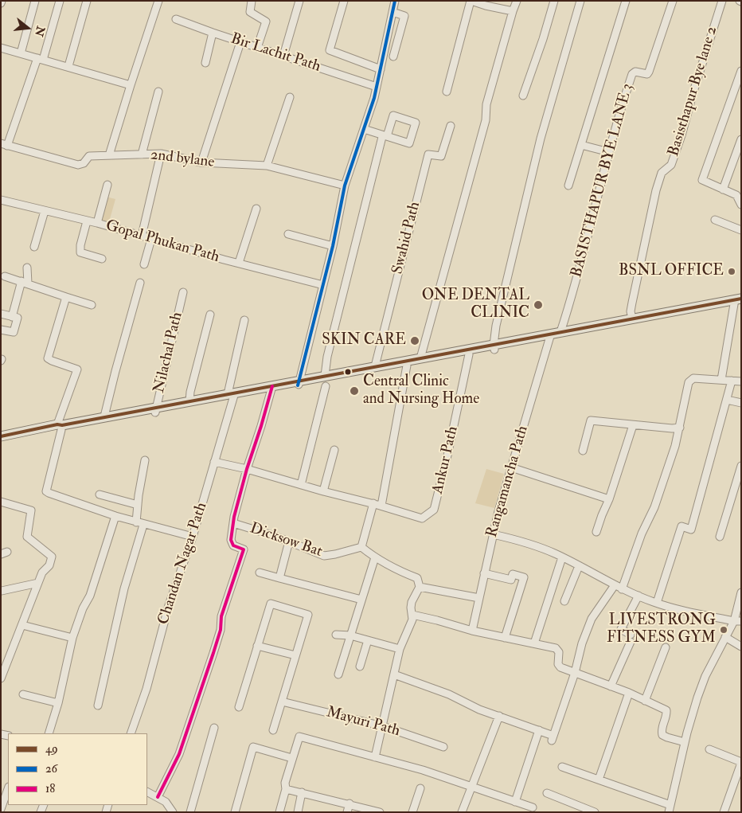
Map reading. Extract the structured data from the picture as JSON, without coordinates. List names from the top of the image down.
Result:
{
  "streets": {
    "street": [
      "Bir Lachit Path",
      "Basisthapur Bye lane 2",
      "2nd bylane",
      "BASISTHAPUR BYE LANE 3",
      "Swahid Path",
      "Gopal Phukan Path",
      "Nilachal Path",
      "Ankur Path",
      "Rangamancha Path",
      "Dicksow Bat",
      "Chandan Nagar Path",
      "Mayuri Path"
    ]
  },
  "crossings": [
    ["BASISTHAPUR BYE LANE 3", "Rangamancha Path"]
  ],
  "places": [
    "BSNL OFFICE",
    "ONE DENTAL CLINIC",
    "SKIN CARE",
    "Central Clinic and Nursing Home",
    "LIVESTRONG FITNESS GYM"
  ],
  "lines": ["transit line 26", "transit line 49", "transit line 18"],
  "legend": ["49", "26", "18"],
  "north": "right"
}
